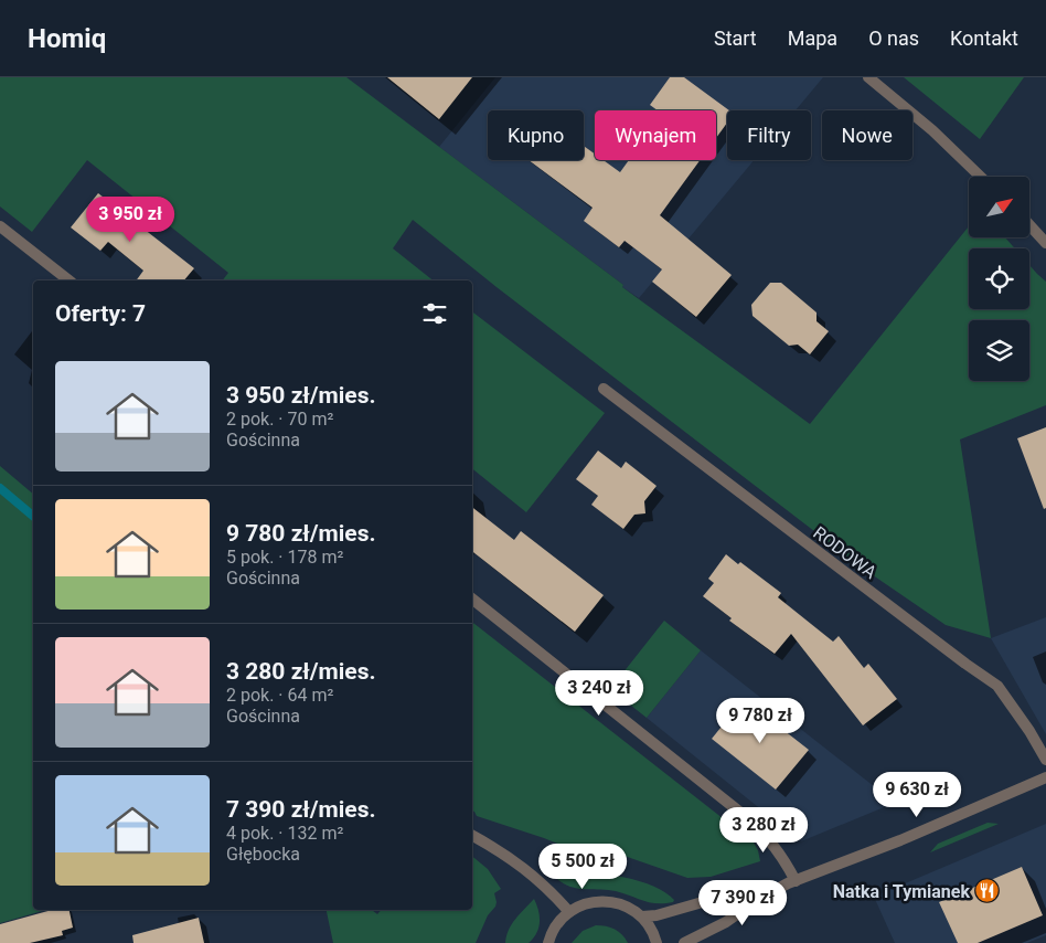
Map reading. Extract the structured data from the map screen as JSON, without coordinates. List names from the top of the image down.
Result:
{
  "streets": {
    "street": ["RODOWA"]
  },
  "places": {
    "restaurant": ["Natka i Tymianek"]
  },
  "north": "top right",
  "page": {
    "header": "Homiq",
    "nav": [
      "Start",
      "Mapa",
      "O nas",
      "Kontakt"
    ],
    "chip": [
      "Kupno",
      "Wynajem",
      "Filtry",
      "Nowe"
    ],
    "price": [
      "3 950 zł",
      "3 240 zł",
      "9 780 zł",
      "9 630 zł",
      "3 280 zł",
      "5 500 zł",
      "7 390 zł"
    ],
    "heading": "Oferty: 7",
    "list": [
      {
        "name": "3 950 zł/mies.",
        "note": "2 pok. · 70 m² · Gościnna"
      },
      {
        "name": "9 780 zł/mies.",
        "note": "5 pok. · 178 m² · Gościnna"
      },
      {
        "name": "3 280 zł/mies.",
        "note": "2 pok. · 64 m² · Gościnna"
      },
      {
        "name": "7 390 zł/mies.",
        "note": "4 pok. · 132 m² · Głębocka"
      }
    ]
  }
}
